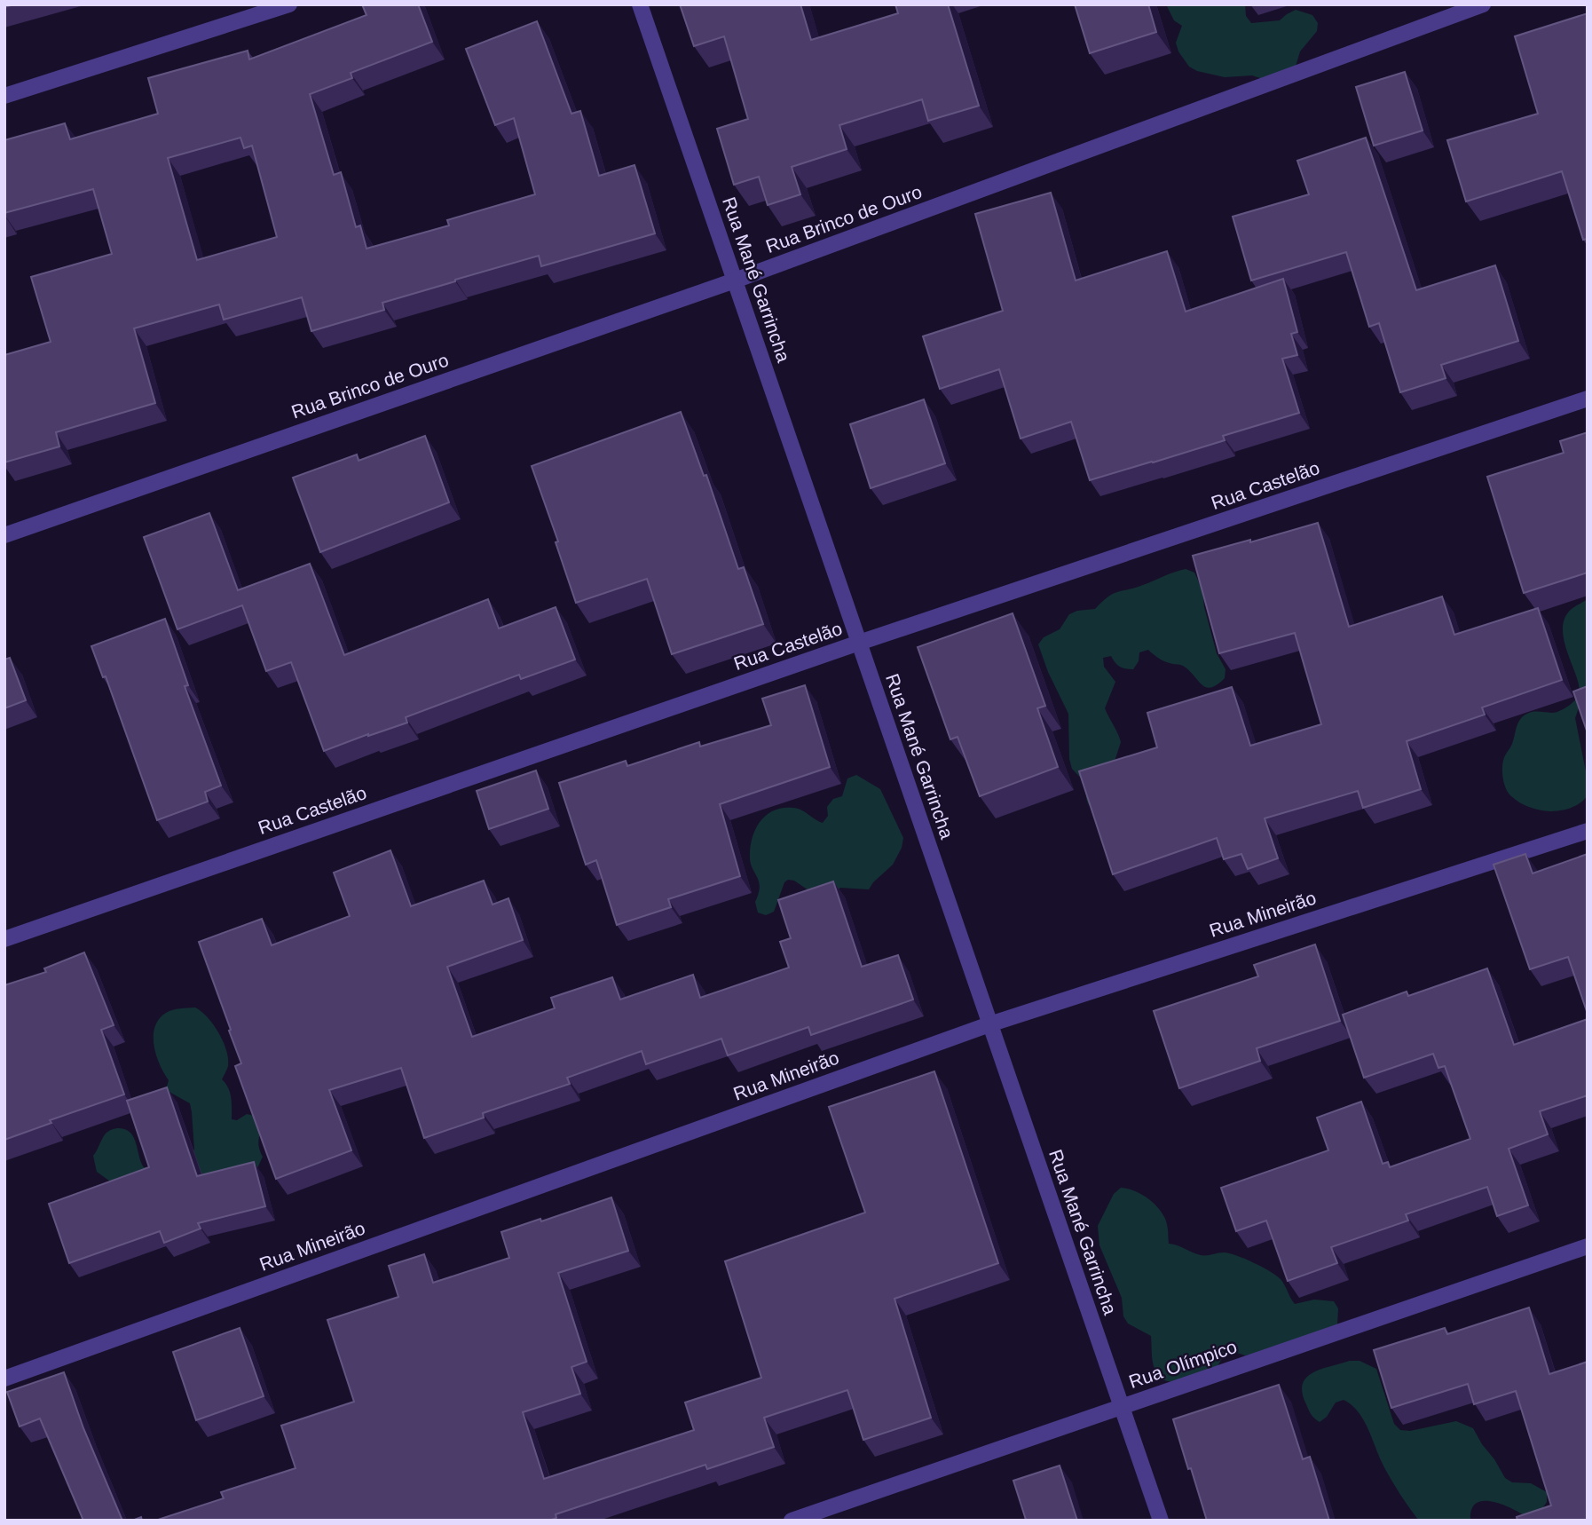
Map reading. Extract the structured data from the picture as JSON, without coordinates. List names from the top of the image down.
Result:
{
  "streets": {
    "street": [
      "Rua Brinco de Ouro",
      "Rua Mané Garrincha",
      "Rua Castelão",
      "Rua Mineirão",
      "Rua Olímpico"
    ]
  },
  "crossings": [
    ["Rua Brinco de Ouro", "Rua Mané Garrincha"],
    ["Rua Mané Garrincha", "Rua Castelão"],
    ["Rua Mané Garrincha", "Rua Mineirão"],
    ["Rua Mané Garrincha", "Rua Olímpico"]
  ]
}
